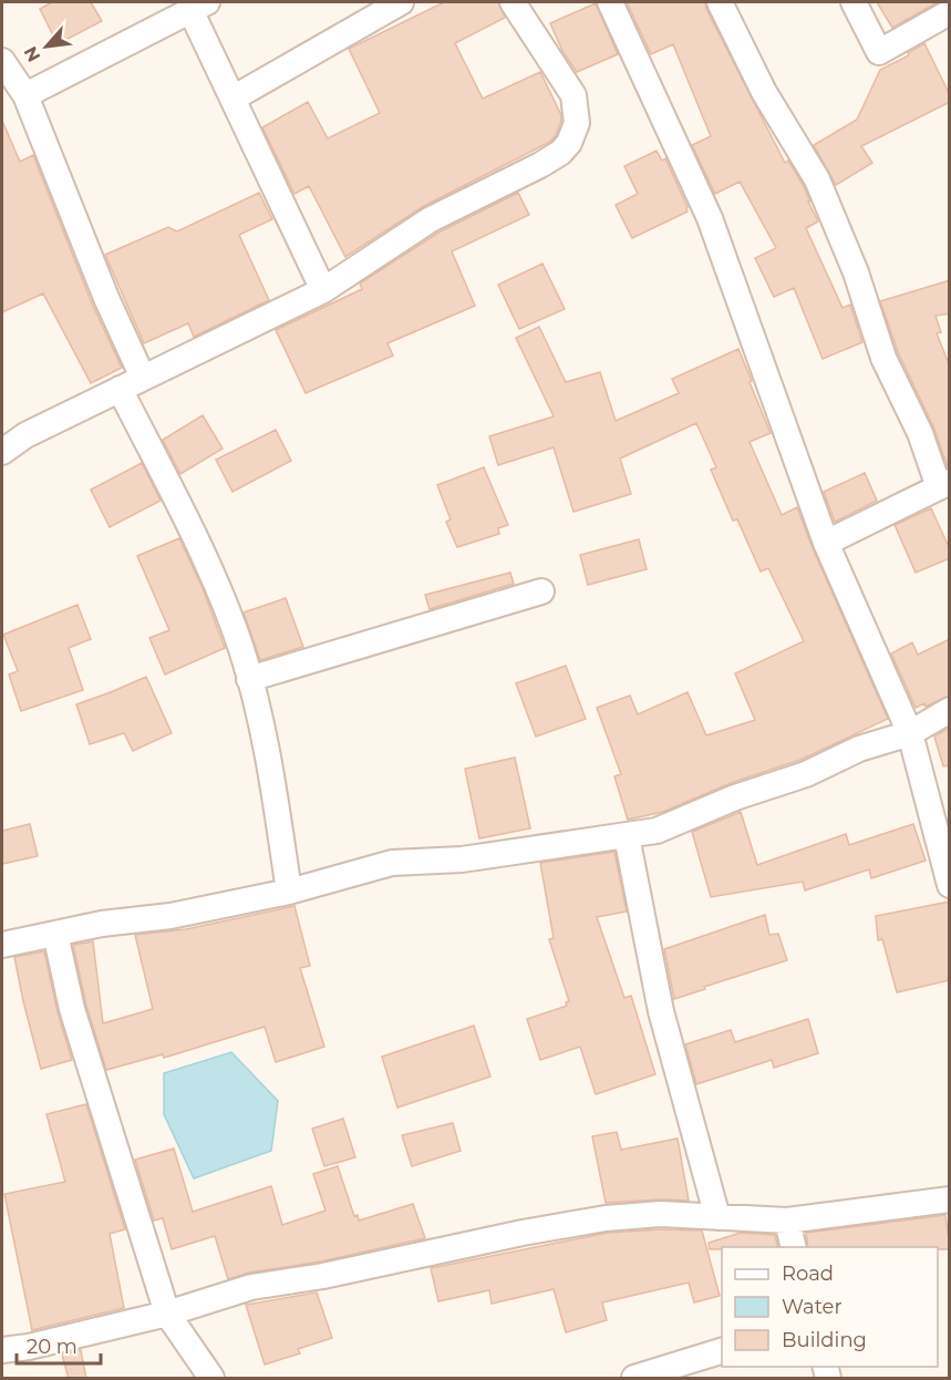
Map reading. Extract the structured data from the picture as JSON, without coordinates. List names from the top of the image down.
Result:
{
  "legend": ["Road", "Water", "Building"],
  "scale_bar": "20 m",
  "north": "bottom left"
}
